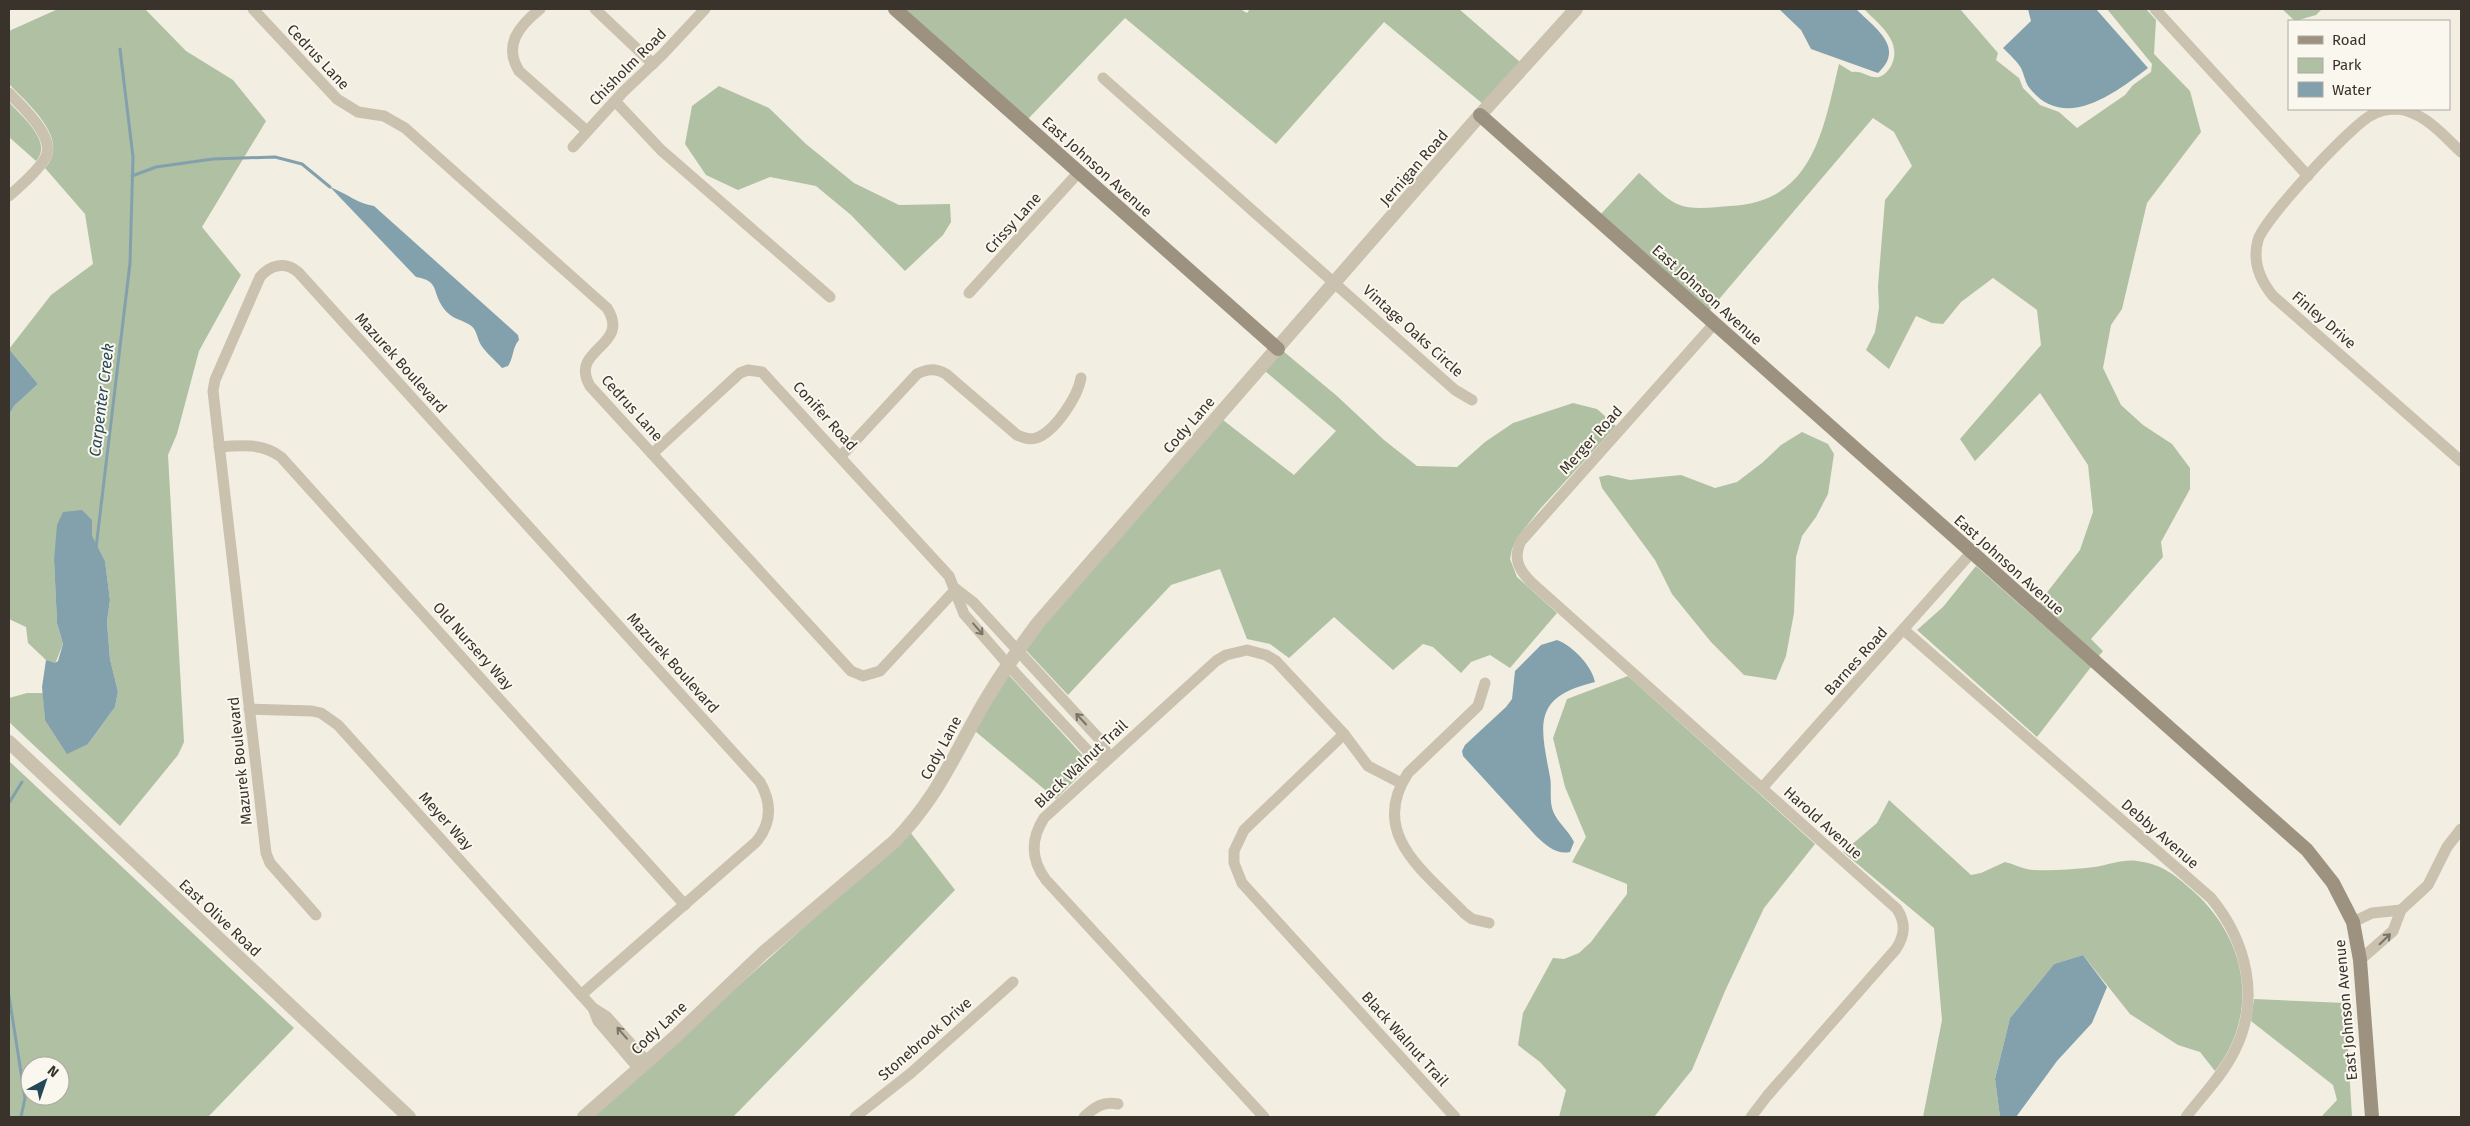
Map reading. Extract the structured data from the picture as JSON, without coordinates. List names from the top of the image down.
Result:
{
  "streets": {
    "main road": ["East Johnson Avenue"],
    "street": [
      "Cedrus Lane",
      "Chisholm Road",
      "Jernigan Road",
      "Crissy Lane",
      "Finley Drive",
      "Vintage Oaks Circle",
      "Mazurek Boulevard",
      "Conifer Road",
      "Cody Lane",
      "Merger Road",
      "Old Nursery Way",
      "Barnes Road",
      "Black Walnut Trail",
      "Meyer Way",
      "Harold Avenue",
      "Debby Avenue",
      "East Olive Road",
      "Stonebrook Drive"
    ]
  },
  "crossings": [
    ["Cedrus Lane", "Conifer Road"],
    ["East Johnson Avenue", "Jernigan Road"],
    ["East Johnson Avenue", "Crissy Lane"],
    ["East Johnson Avenue", "Cody Lane"],
    ["East Johnson Avenue", "Merger Road"],
    ["East Johnson Avenue", "Barnes Road"],
    ["Jernigan Road", "Vintage Oaks Circle"],
    ["Jernigan Road", "Cody Lane"],
    ["Mazurek Boulevard", "Old Nursery Way"],
    ["Mazurek Boulevard", "Meyer Way"],
    ["Conifer Road", "Cody Lane"],
    ["Conifer Road", "Black Walnut Trail"],
    ["Cody Lane", "Meyer Way"],
    ["Merger Road", "Harold Avenue"],
    ["Barnes Road", "Harold Avenue"],
    ["Barnes Road", "Debby Avenue"]
  ],
  "water": ["Carpenter Creek"],
  "legend": ["Road", "Park", "Water"],
  "north": "top right"
}
